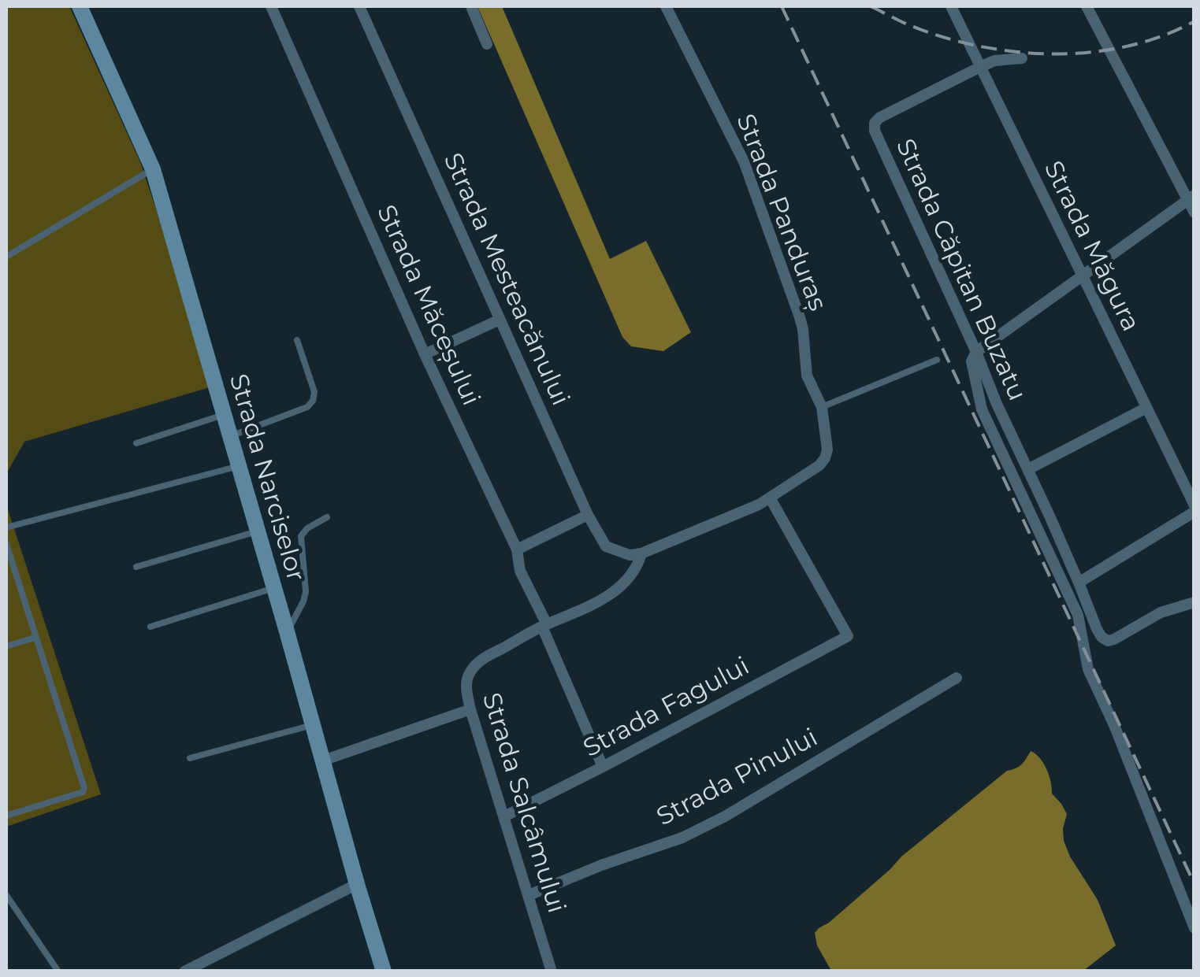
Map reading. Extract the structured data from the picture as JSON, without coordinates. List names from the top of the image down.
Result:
{
  "streets": {
    "main road": ["Strada Narciselor"],
    "street": [
      "Strada Panduraș",
      "Strada Măgura",
      "Strada Căpitan Buzatu",
      "Strada Mesteacănului",
      "Strada Măceșului",
      "Strada Fagului",
      "Strada Pinului",
      "Strada Salcâmului"
    ]
  },
  "crossings": [
    ["Strada Panduraș", "Strada Mesteacănului"],
    ["Strada Panduraș", "Strada Fagului"],
    ["Strada Panduraș", "Strada Salcâmului"],
    ["Strada Măgura", "Strada Căpitan Buzatu"],
    ["Strada Mesteacănului", "Strada Salcâmului"],
    ["Strada Măceșului", "Strada Fagului"],
    ["Strada Măceșului", "Strada Salcâmului"],
    ["Strada Fagului", "Strada Salcâmului"],
    ["Strada Pinului", "Strada Salcâmului"]
  ]
}
